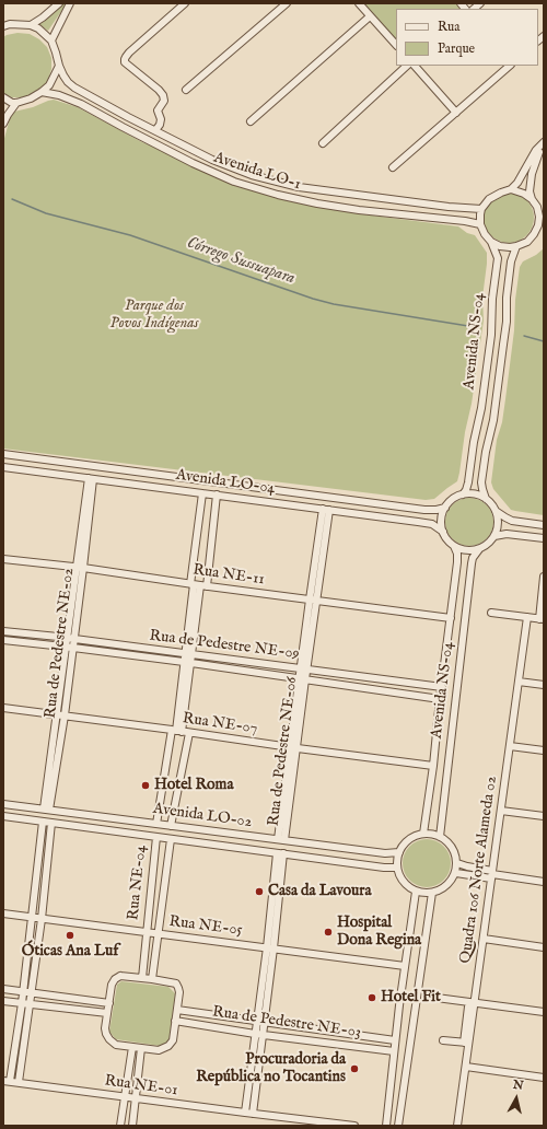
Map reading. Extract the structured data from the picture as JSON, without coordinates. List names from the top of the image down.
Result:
{
  "streets": {
    "street": [
      "Avenida LO-1",
      "Avenida NS-04",
      "Avenida LO-04",
      "Rua NE-11",
      "Rua de Pedestre NE-02",
      "Rua de Pedestre NE-09",
      "Rua NE-07",
      "Rua de Pedestre NE-06",
      "Avenida LO-02",
      "Quadra 106 Norte Alameda 02",
      "Rua NE-04",
      "Rua NE-05",
      "Rua de Pedestre NE-03",
      "Rua NE-01"
    ]
  },
  "crossings": [
    ["Avenida LO-1", "Avenida NS-04"],
    ["Avenida NS-04", "Avenida LO-04"],
    ["Avenida NS-04", "Rua NE-11"],
    ["Avenida NS-04", "Rua de Pedestre NE-09"],
    ["Avenida NS-04", "Rua NE-07"],
    ["Avenida NS-04", "Avenida LO-02"],
    ["Avenida LO-04", "Rua de Pedestre NE-02"],
    ["Avenida LO-04", "Rua de Pedestre NE-06"],
    ["Rua NE-11", "Rua de Pedestre NE-02"],
    ["Rua NE-11", "Rua de Pedestre NE-06"],
    ["Rua de Pedestre NE-02", "Rua de Pedestre NE-09"],
    ["Rua de Pedestre NE-02", "Rua NE-07"],
    ["Rua de Pedestre NE-02", "Avenida LO-02"],
    ["Rua de Pedestre NE-09", "Rua de Pedestre NE-06"],
    ["Rua NE-07", "Rua de Pedestre NE-06"],
    ["Rua de Pedestre NE-06", "Avenida LO-02"],
    ["Avenida LO-02", "Rua NE-04"],
    ["Rua NE-04", "Rua NE-05"],
    ["Rua NE-04", "Rua de Pedestre NE-03"]
  ],
  "water": ["Córrego Sussuapara"],
  "parks": ["Parque dos Povos Indígenas"],
  "places": [
    "Hotel Roma",
    "Casa da Lavoura",
    "Hospital Dona Regina",
    "Óticas Ana Luf",
    "Hotel Fit",
    "Procuradoria da República no Tocantins"
  ],
  "legend": ["Rua", "Parque"],
  "north": "top"
}
